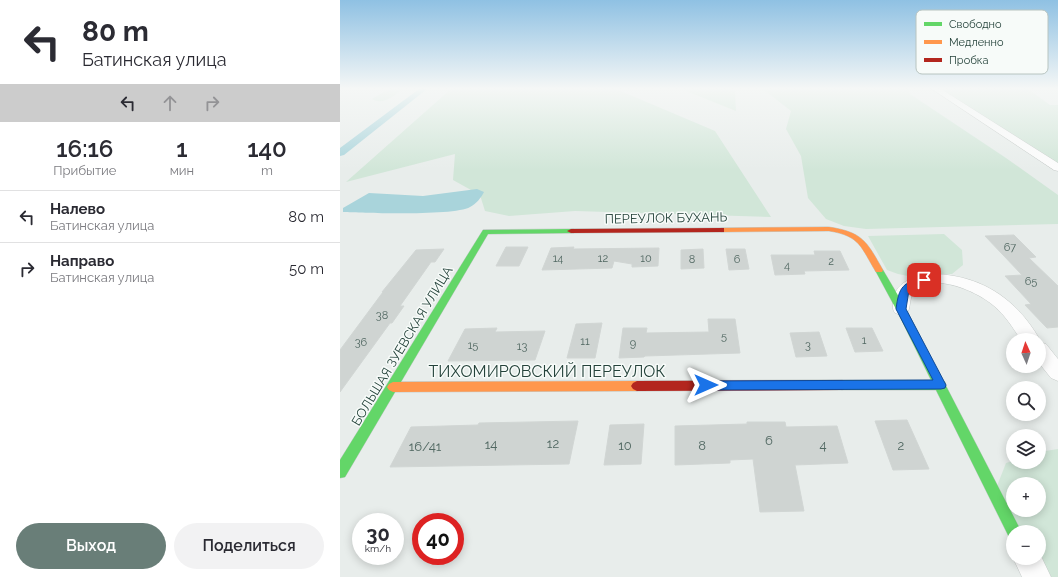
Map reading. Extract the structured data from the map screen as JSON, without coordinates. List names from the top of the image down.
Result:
{
  "streets": {
    "street": ["ПЕРЕУЛОК БУХАНЬ", "БОЛЬШАЯ ЗУЕВСКАЯ УЛИЦА", "ТИХОМИРОВСКИЙ ПЕРЕУЛОК"]
  },
  "crossings": [
    ["ПЕРЕУЛОК БУХАНЬ", "БОЛЬШАЯ ЗУЕВСКАЯ УЛИЦА"],
    ["БОЛЬШАЯ ЗУЕВСКАЯ УЛИЦА", "ТИХОМИРОВСКИЙ ПЕРЕУЛОК"]
  ],
  "house_numbers": [
    "67",
    "14",
    "12",
    "10",
    "8",
    "6",
    "2",
    "4",
    "65",
    "38",
    "5",
    "1",
    "11",
    "36",
    "9",
    "15",
    "3",
    "13",
    "6",
    "12",
    "14",
    "10",
    "8",
    "4",
    "2",
    "16/41"
  ],
  "legend": ["Свободно", "Медленно", "Пробка"],
  "north": "top",
  "page": {
    "turn": ["80 m", "Батинская улица"],
    "eta": [
      "16:16",
      "Прибытие",
      "1",
      "мин",
      "140",
      "m"
    ],
    "list": [
      {
        "name": "Налево",
        "note": "Батинская улица",
        "value": "80 m"
      },
      {
        "name": "Направо",
        "note": "Батинская улица",
        "value": "50 m"
      }
    ],
    "map_buttons": ["+", "−"],
    "speed": "30 km/h",
    "limit": "40",
    "buttons": ["Выход", "Поделиться"]
  }
}
